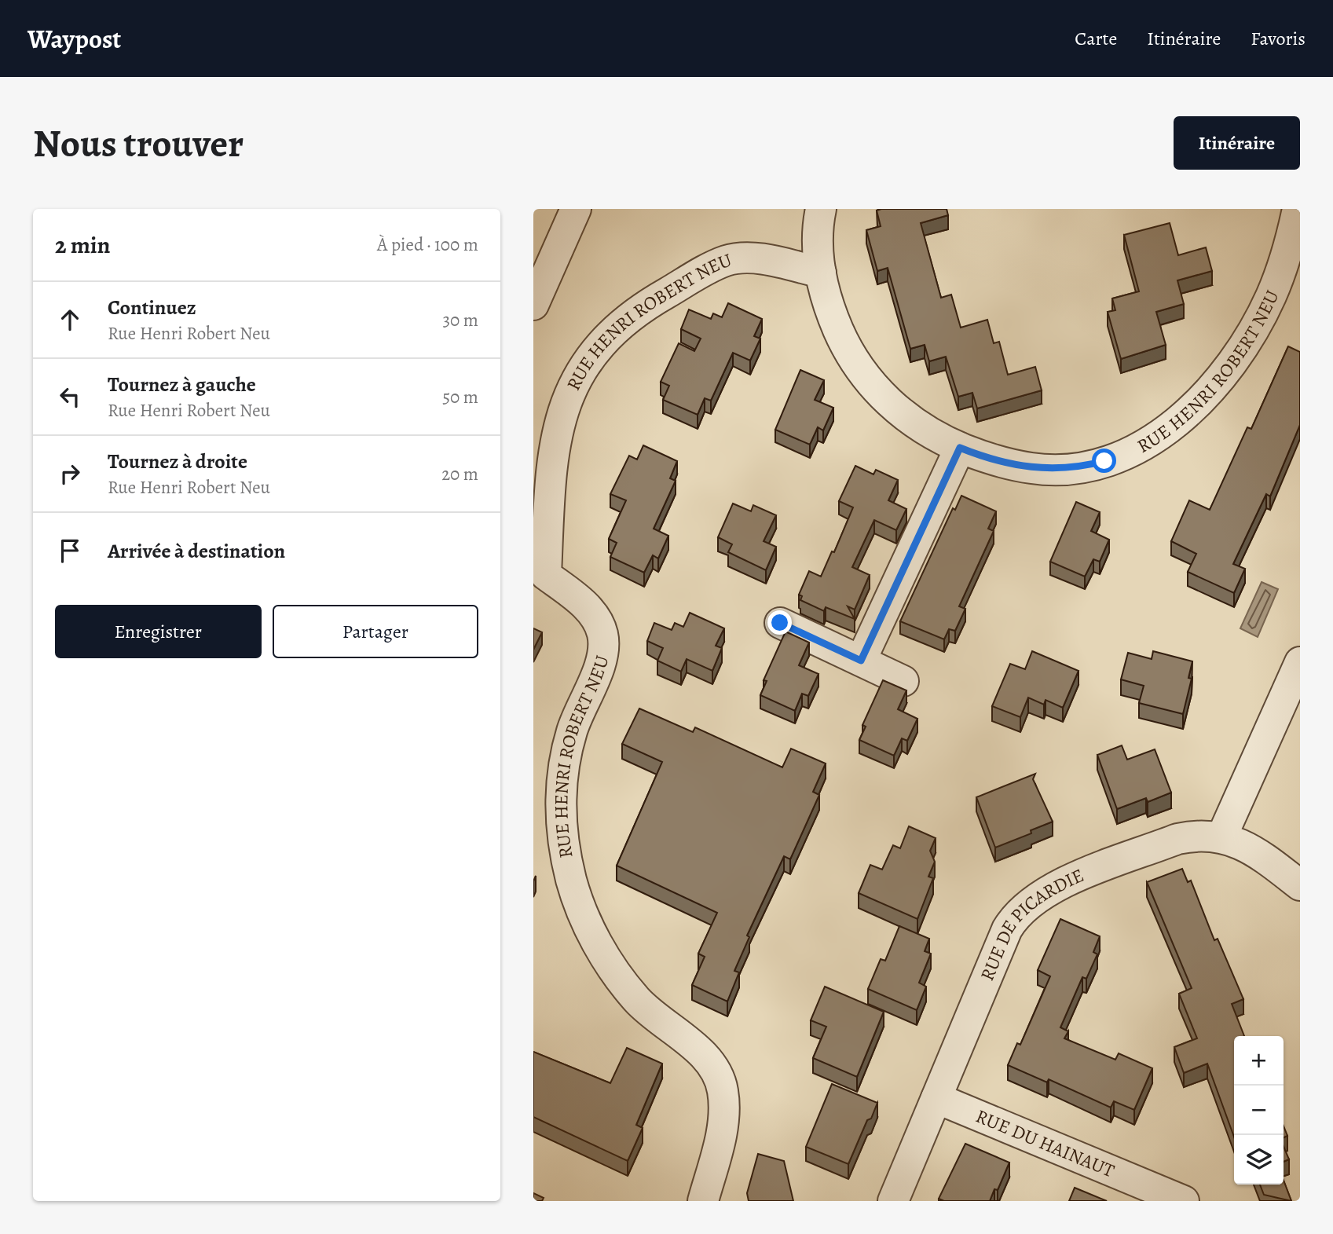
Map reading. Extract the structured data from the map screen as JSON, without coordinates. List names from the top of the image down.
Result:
{
  "streets": {
    "street": ["RUE HENRI ROBERT NEU", "RUE DE PICARDIE", "RUE DU HAINAUT"]
  },
  "crossings": [
    ["RUE DE PICARDIE", "RUE DU HAINAUT"]
  ],
  "page": {
    "header": "Waypost",
    "nav": ["Carte", "Itinéraire", "Favoris"],
    "buttons": [
      "Itinéraire",
      ["Enregistrer", "Partager"]
    ],
    "title": "Nous trouver",
    "heading": ["2 min", "À pied · 100 m"],
    "list": [
      ["Continuez", "Rue Henri Robert Neu", "30 m"],
      ["Tournez à gauche", "Rue Henri Robert Neu", "50 m"],
      ["Tournez à droite", "Rue Henri Robert Neu", "20 m"],
      "Arrivée à destination"
    ],
    "map_buttons": ["+", "−"]
  }
}
